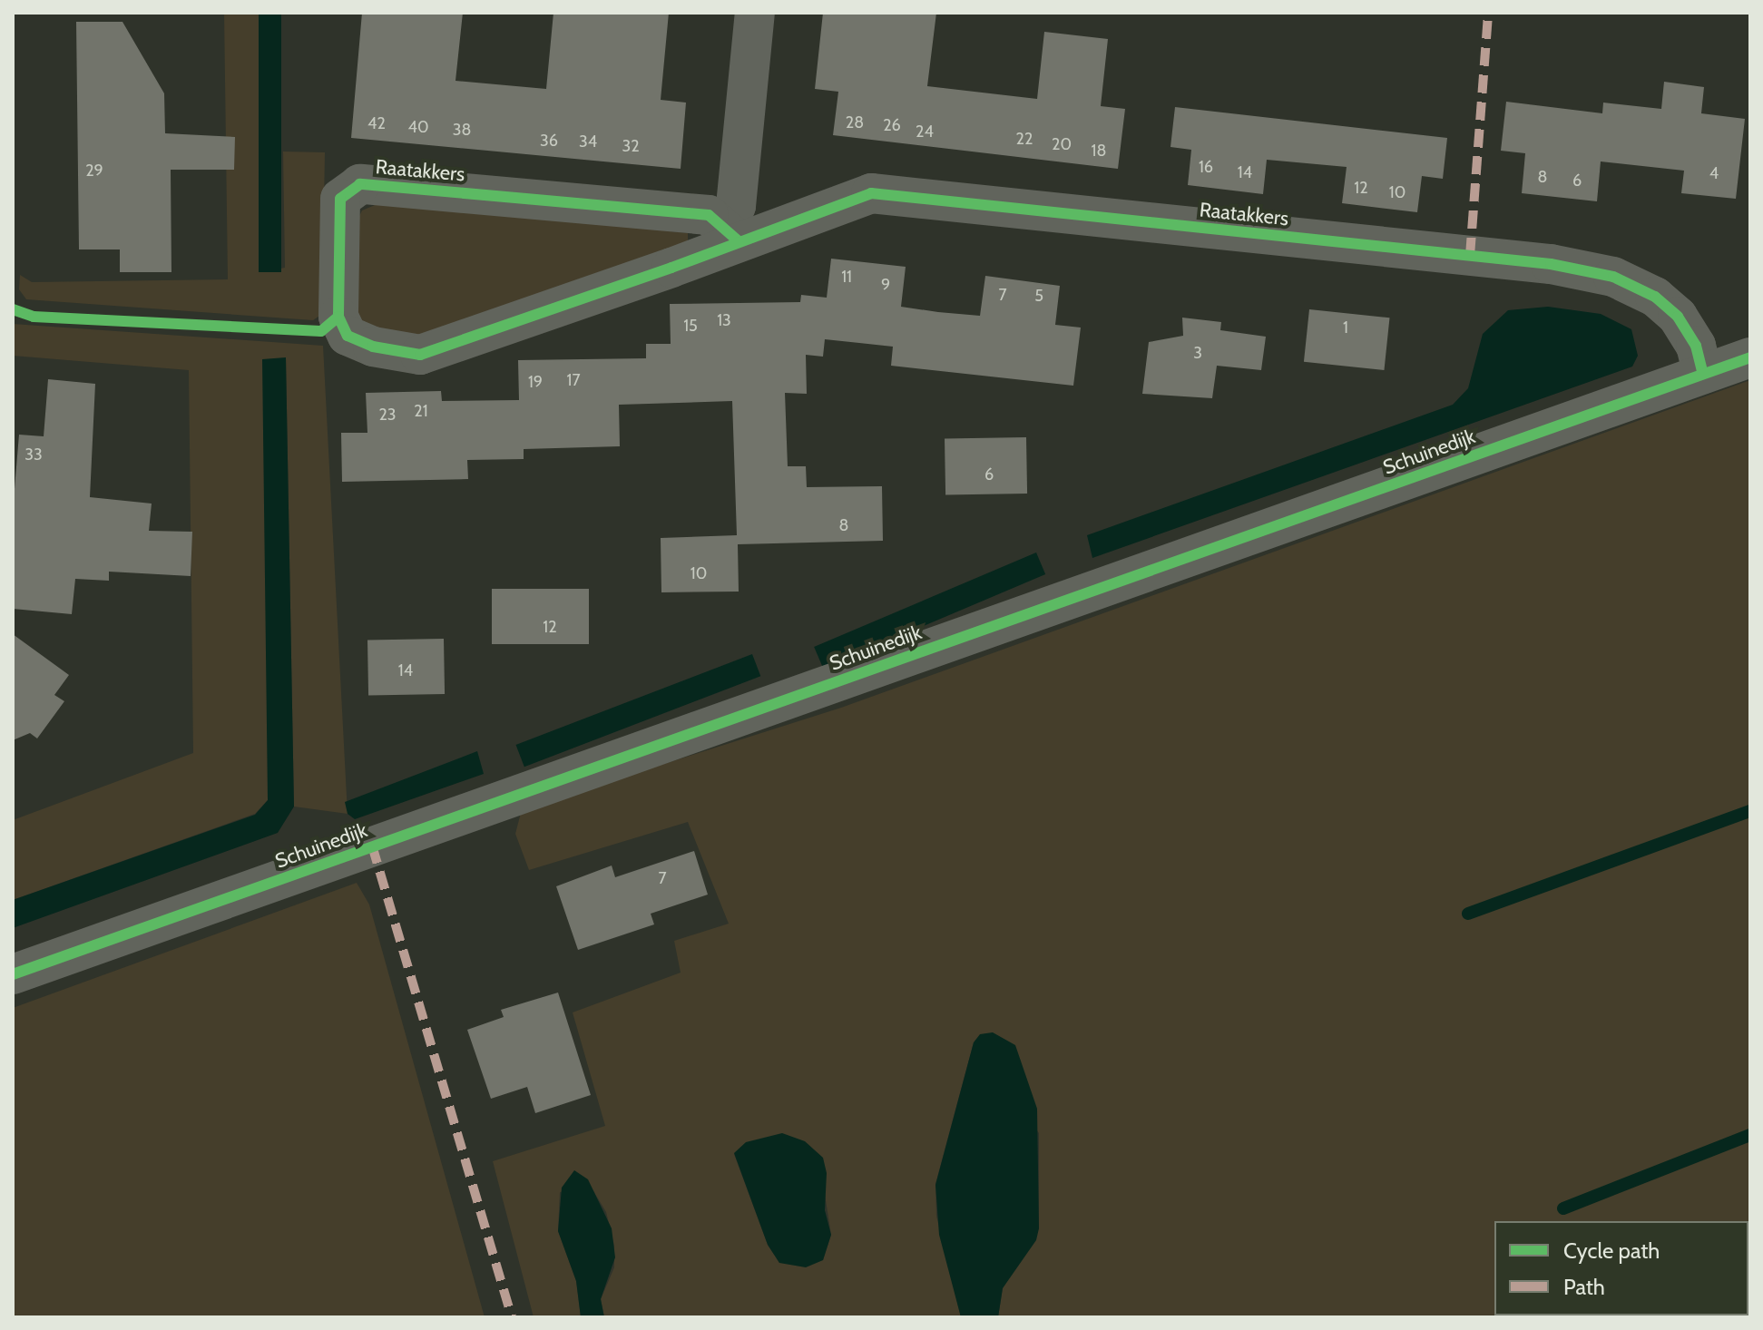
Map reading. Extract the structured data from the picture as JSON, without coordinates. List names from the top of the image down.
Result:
{
  "streets": {
    "street": ["Raatakkers", "Schuinedijk"]
  },
  "crossings": [
    ["Raatakkers", "Schuinedijk"]
  ],
  "house_numbers": [
    "28",
    "42",
    "26",
    "40",
    "38",
    "24",
    "22",
    "36",
    "34",
    "20",
    "32",
    "18",
    "16",
    "29",
    "14",
    "4",
    "8",
    "6",
    "12",
    "10",
    "11",
    "9",
    "7",
    "5",
    "13",
    "15",
    "1",
    "3",
    "17",
    "19",
    "21",
    "23",
    "33",
    "6",
    "8",
    "10",
    "12",
    "14",
    "7"
  ],
  "legend": ["Cycle path", "Path"]
}
